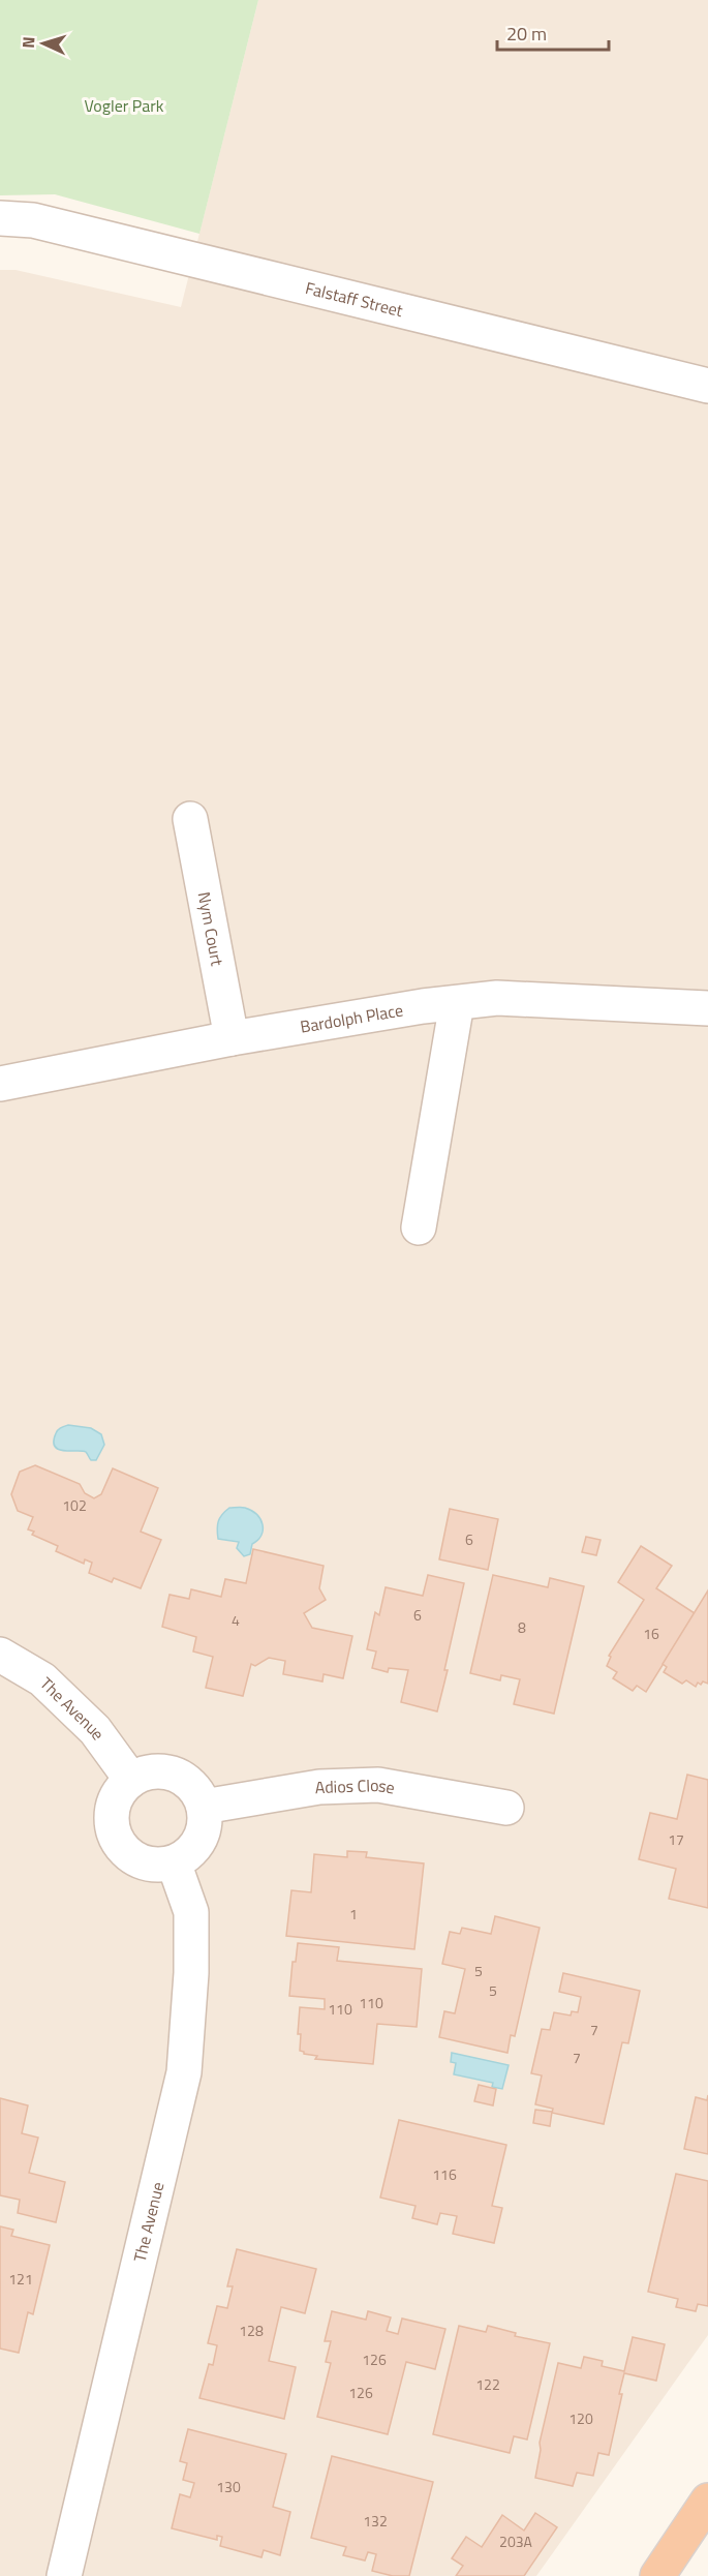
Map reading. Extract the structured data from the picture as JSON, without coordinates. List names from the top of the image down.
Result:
{
  "streets": {
    "street": [
      "Falstaff Street",
      "Nym Court",
      "Bardolph Place",
      "The Avenue",
      "Adios Close"
    ]
  },
  "crossings": [
    ["Nym Court", "Bardolph Place"],
    ["The Avenue", "Adios Close"]
  ],
  "parks": ["Vogler Park"],
  "house_numbers": [
    "102",
    "6",
    "6",
    "4",
    "8",
    "16",
    "17",
    "1",
    "5",
    "5",
    "110",
    "110",
    "7",
    "7",
    "116",
    "121",
    "128",
    "126",
    "122",
    "126",
    "120",
    "130",
    "132",
    "203A"
  ],
  "scale_bar": "20 m",
  "north": "left"
}
